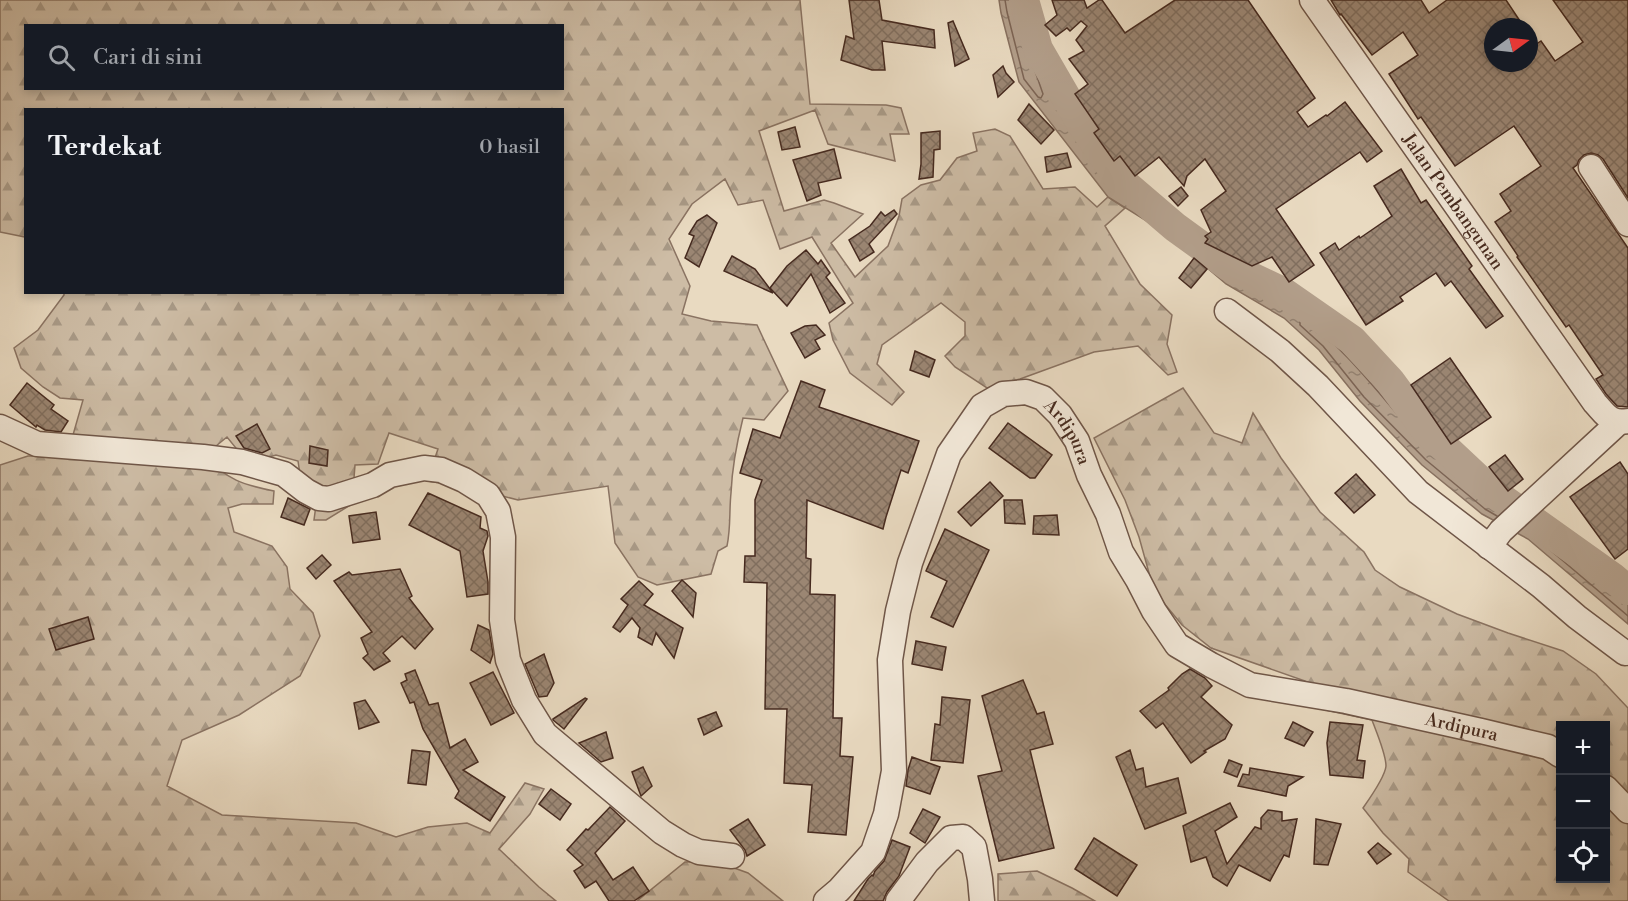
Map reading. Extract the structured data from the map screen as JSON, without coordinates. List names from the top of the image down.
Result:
{
  "streets": {
    "street": ["Jalan Pembangunan", "Ardipura"]
  },
  "north": "right",
  "page": {
    "search": "Cari di sini",
    "heading": ["Terdekat", "0 hasil"],
    "map_buttons": ["+", "−"]
  }
}
